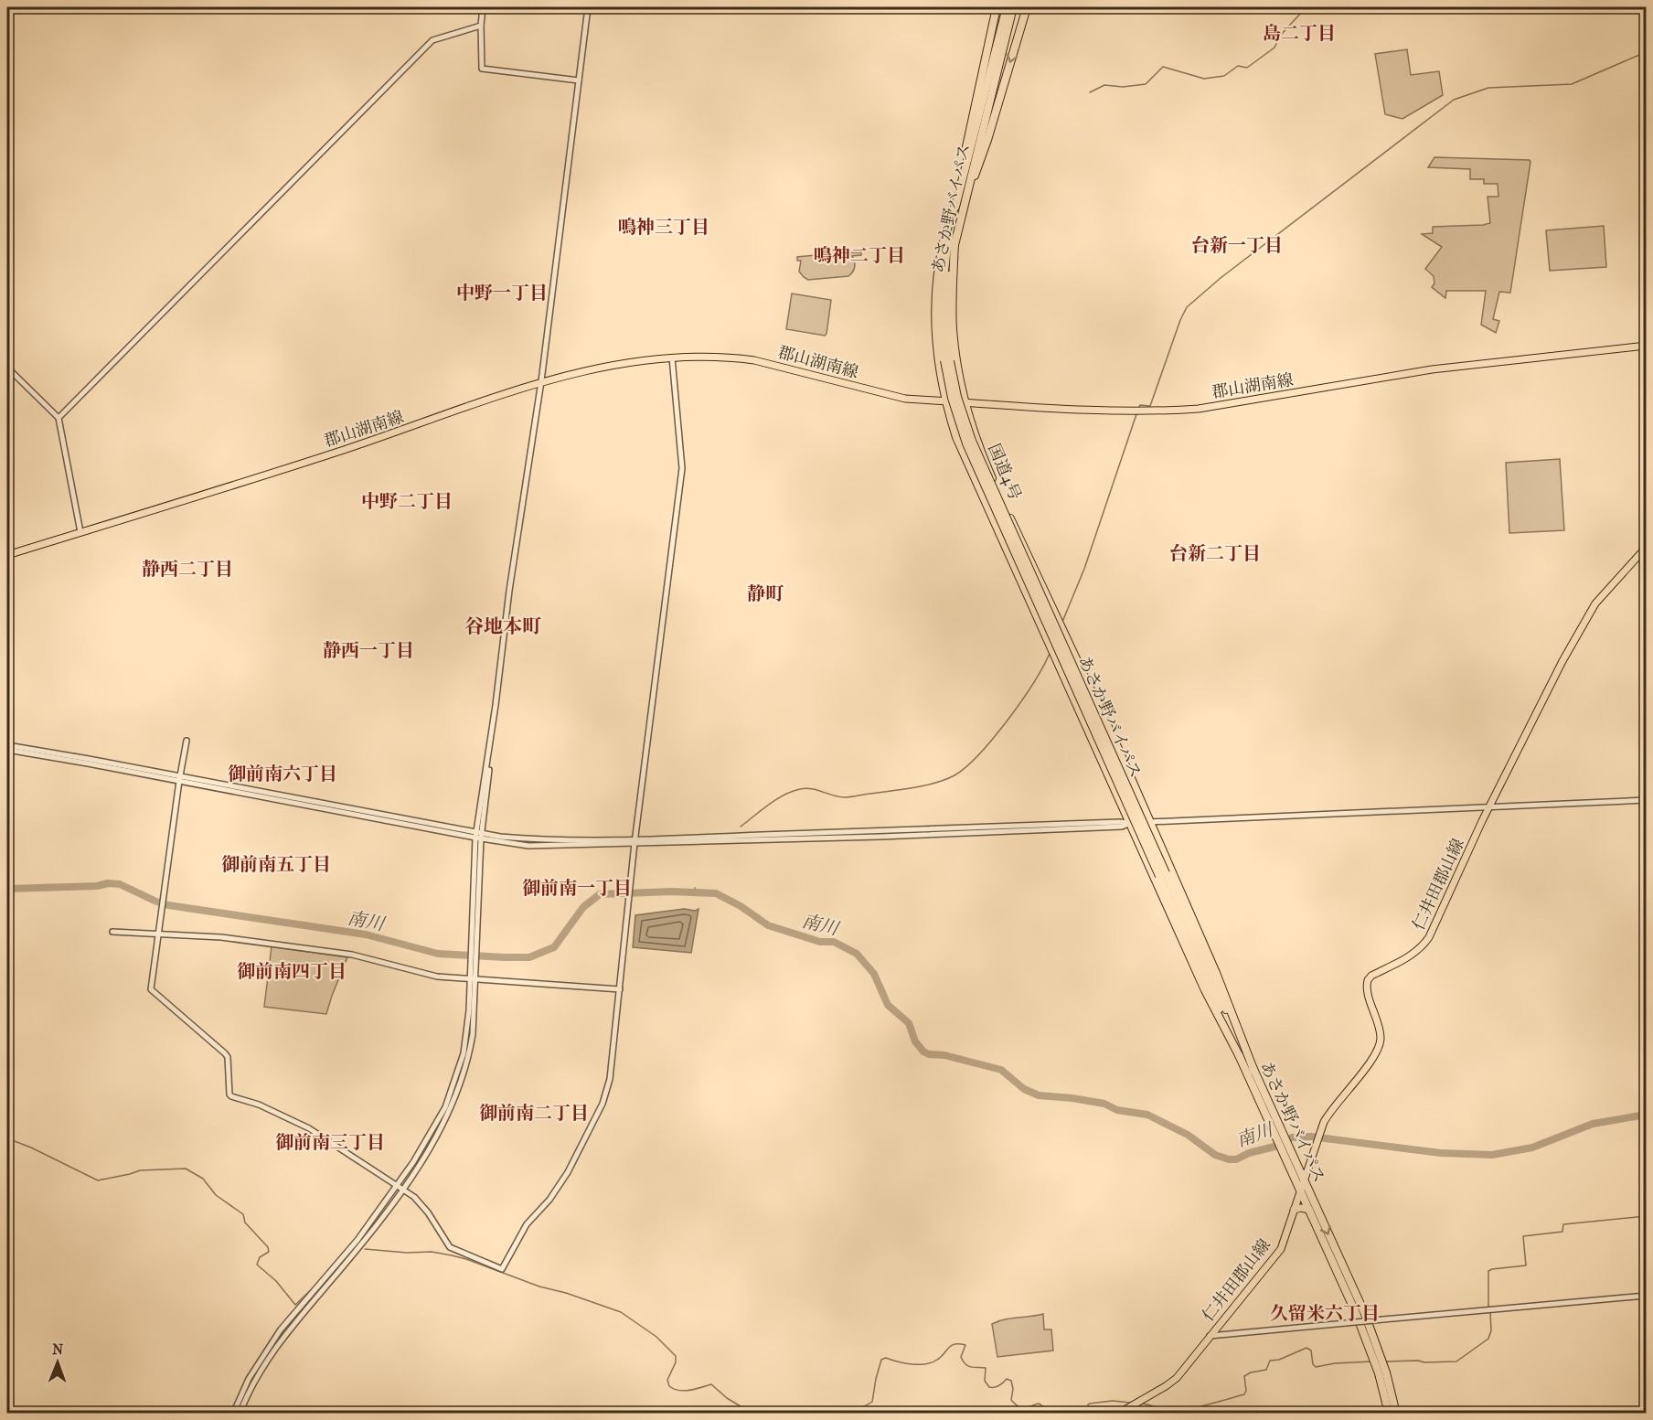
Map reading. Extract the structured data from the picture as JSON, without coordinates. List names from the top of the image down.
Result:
{
  "streets": {
    "highway": ["あさか野バイパス", "国道4号"],
    "main road": ["郡山湖南線", "仁井田郡山線"]
  },
  "crossings": [
    ["あさか野バイパス", "国道4号"],
    ["あさか野バイパス", "仁井田郡山線"],
    ["郡山湖南線", "国道4号"]
  ],
  "districts": [
    "島二丁目",
    "鳴神三丁目",
    "台新一丁目",
    "鳴神二丁目",
    "中野一丁目",
    "中野二丁目",
    "台新二丁目",
    "静西二丁目",
    "静町",
    "谷地本町",
    "静西一丁目",
    "御前南六丁目",
    "御前南五丁目",
    "御前南一丁目",
    "御前南四丁目",
    "御前南二丁目",
    "御前南三丁目",
    "久留米六丁目"
  ],
  "water": ["南川"],
  "north": "top"
}
